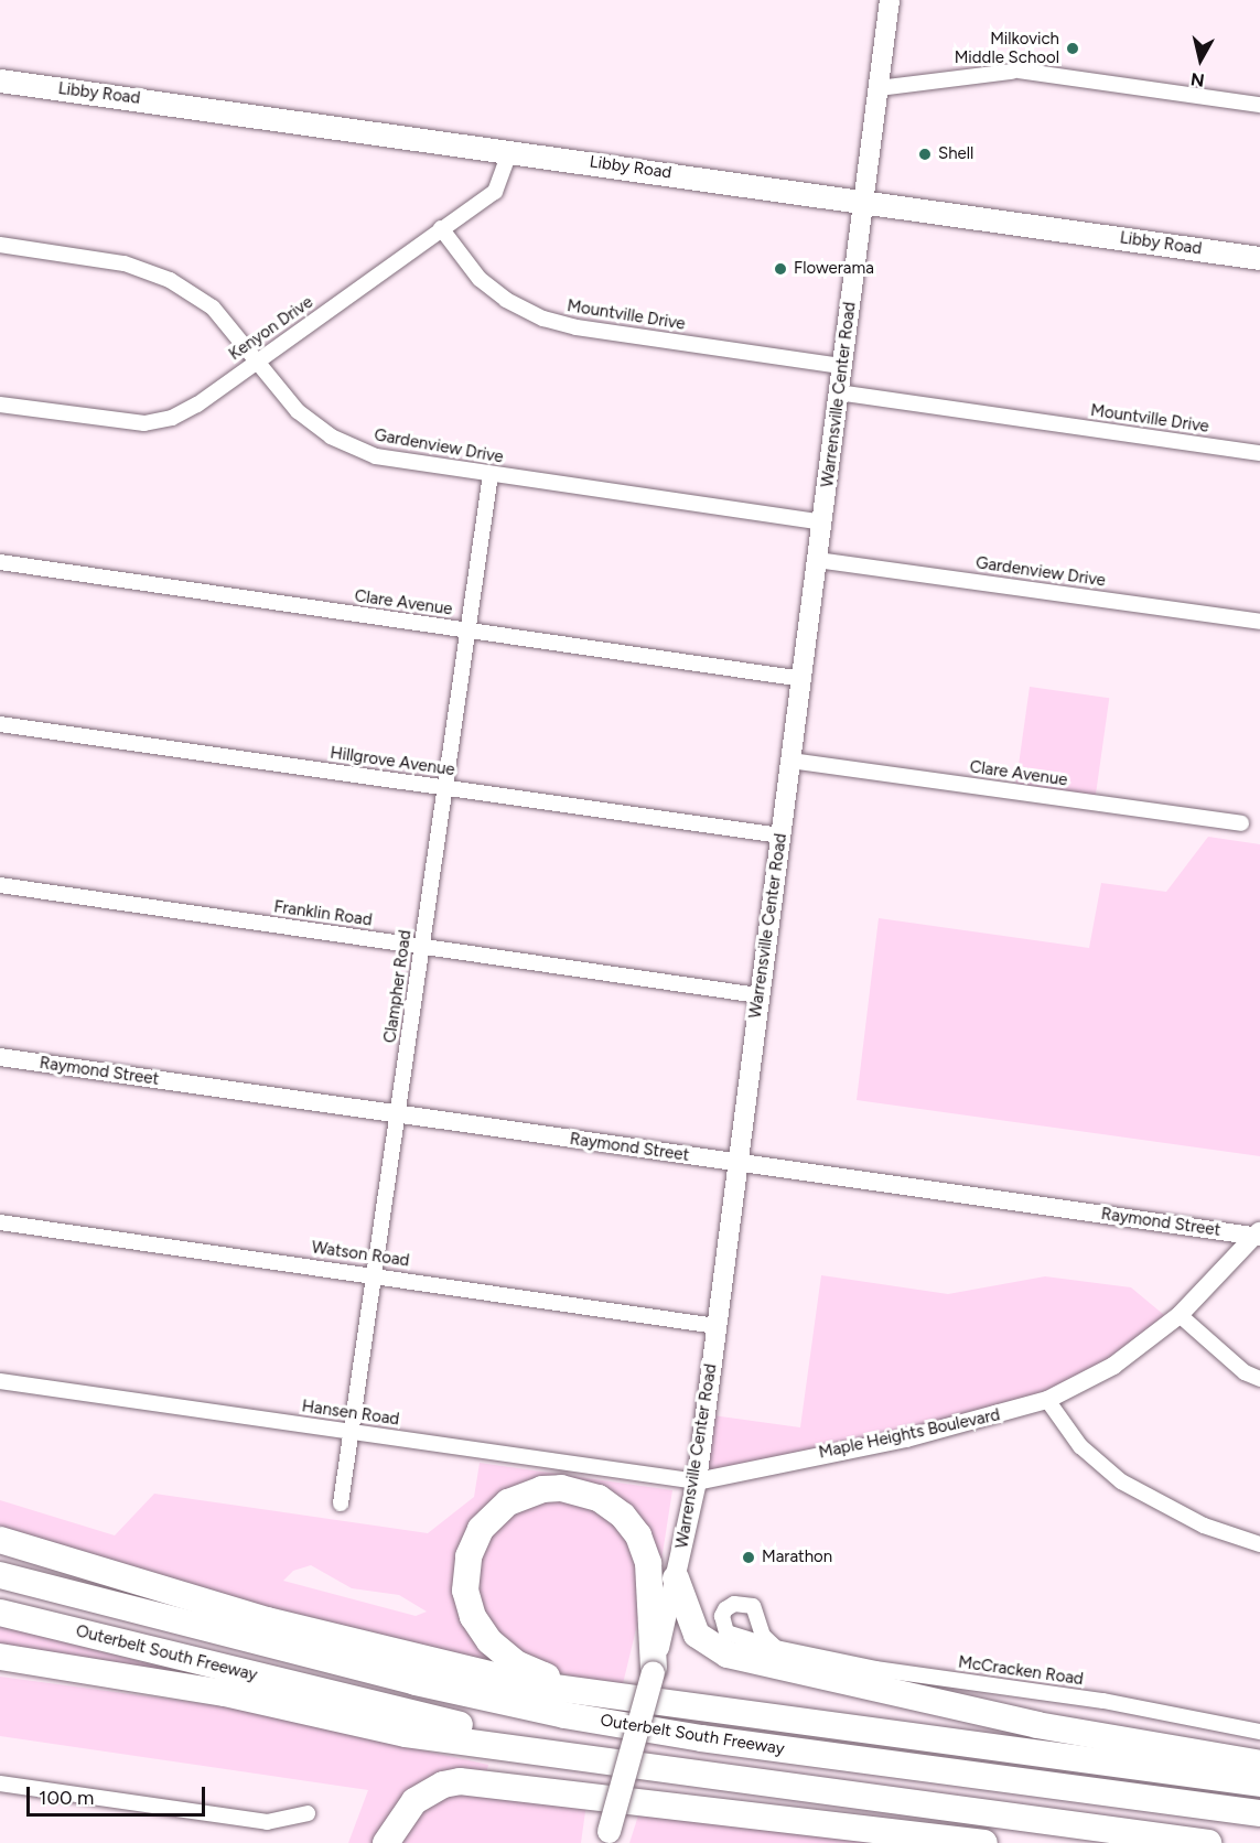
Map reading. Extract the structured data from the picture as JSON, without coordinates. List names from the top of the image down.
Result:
{
  "streets": {
    "highway": ["Outerbelt South Freeway"],
    "main road": ["Libby Road", "Warrensville Center Road"],
    "street": [
      "Mountville Drive",
      "Kenyon Drive",
      "Gardenview Drive",
      "Clare Avenue",
      "Hillgrove Avenue",
      "Franklin Road",
      "Clampher Road",
      "Raymond Street",
      "Watson Road",
      "Hansen Road",
      "Maple Heights Boulevard",
      "McCracken Road"
    ]
  },
  "crossings": [
    ["Libby Road", "Kenyon Drive"],
    ["Libby Road", "Warrensville Center Road"],
    ["Mountville Drive", "Kenyon Drive"],
    ["Mountville Drive", "Warrensville Center Road"],
    ["Kenyon Drive", "Gardenview Drive"],
    ["Warrensville Center Road", "Gardenview Drive"],
    ["Warrensville Center Road", "Clare Avenue"],
    ["Warrensville Center Road", "Hillgrove Avenue"],
    ["Warrensville Center Road", "Franklin Road"],
    ["Warrensville Center Road", "Raymond Street"],
    ["Warrensville Center Road", "Watson Road"],
    ["Warrensville Center Road", "Hansen Road"],
    ["Warrensville Center Road", "Maple Heights Boulevard"],
    ["Gardenview Drive", "Clampher Road"],
    ["Clare Avenue", "Clampher Road"],
    ["Hillgrove Avenue", "Clampher Road"],
    ["Franklin Road", "Clampher Road"],
    ["Clampher Road", "Raymond Street"],
    ["Clampher Road", "Watson Road"],
    ["Clampher Road", "Hansen Road"],
    ["Raymond Street", "Maple Heights Boulevard"],
    ["Hansen Road", "Maple Heights Boulevard"]
  ],
  "places": [
    "Milkovich Middle School",
    "Shell",
    "Flowerama",
    "Marathon"
  ],
  "scale_bar": "100 m",
  "north": "bottom"
}
